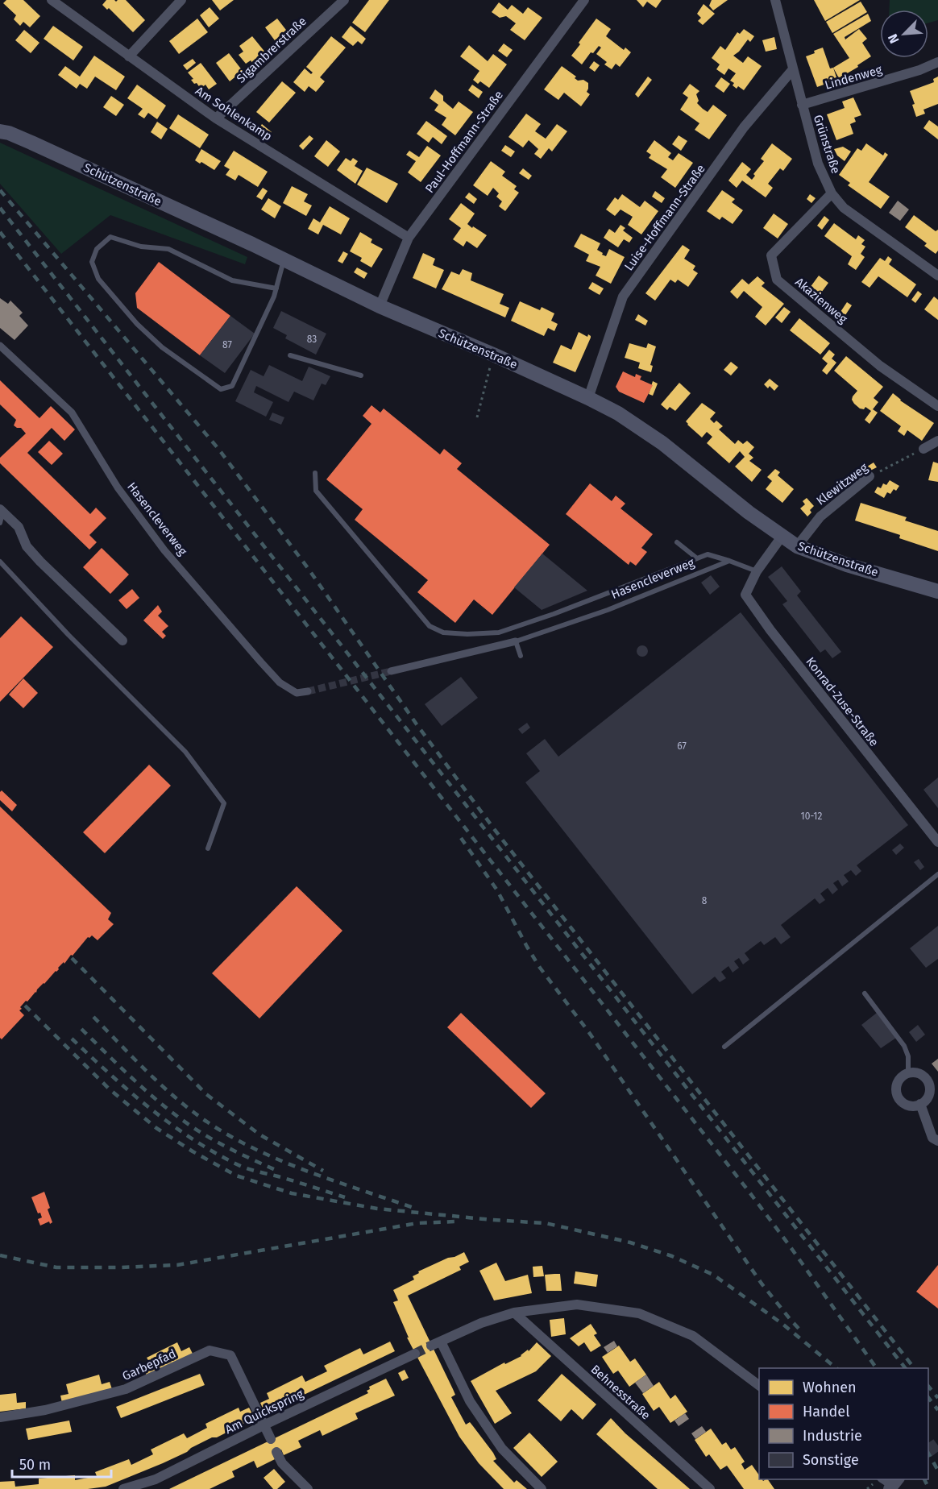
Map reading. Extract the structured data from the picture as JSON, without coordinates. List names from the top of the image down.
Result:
{
  "streets": {
    "main road": ["Schützenstraße"],
    "street": [
      "Sigambrerstraße",
      "Lindenweg",
      "Am Sohlenkamp",
      "Paul-Hoffmann-Straße",
      "Grünstraße",
      "Luise-Hoffmann-Straße",
      "Akazienweg",
      "Klewitzweg",
      "Hasencleverweg",
      "Konrad-Zuse-Straße",
      "Garbepfad",
      "Behnesstraße",
      "Am Quickspring"
    ]
  },
  "crossings": [
    ["Sigambrerstraße", "Am Sohlenkamp"],
    ["Lindenweg", "Grünstraße"],
    ["Am Sohlenkamp", "Paul-Hoffmann-Straße"],
    ["Paul-Hoffmann-Straße", "Schützenstraße"],
    ["Grünstraße", "Luise-Hoffmann-Straße"],
    ["Grünstraße", "Akazienweg"],
    ["Schützenstraße", "Luise-Hoffmann-Straße"],
    ["Schützenstraße", "Klewitzweg"],
    ["Garbepfad", "Am Quickspring"]
  ],
  "house_numbers": [
    "83",
    "87",
    "67",
    "10-12",
    "8"
  ],
  "legend": [
    "Wohnen",
    "Handel",
    "Industrie",
    "Sonstige"
  ],
  "scale_bar": "50 m",
  "north": "bottom left"
}
